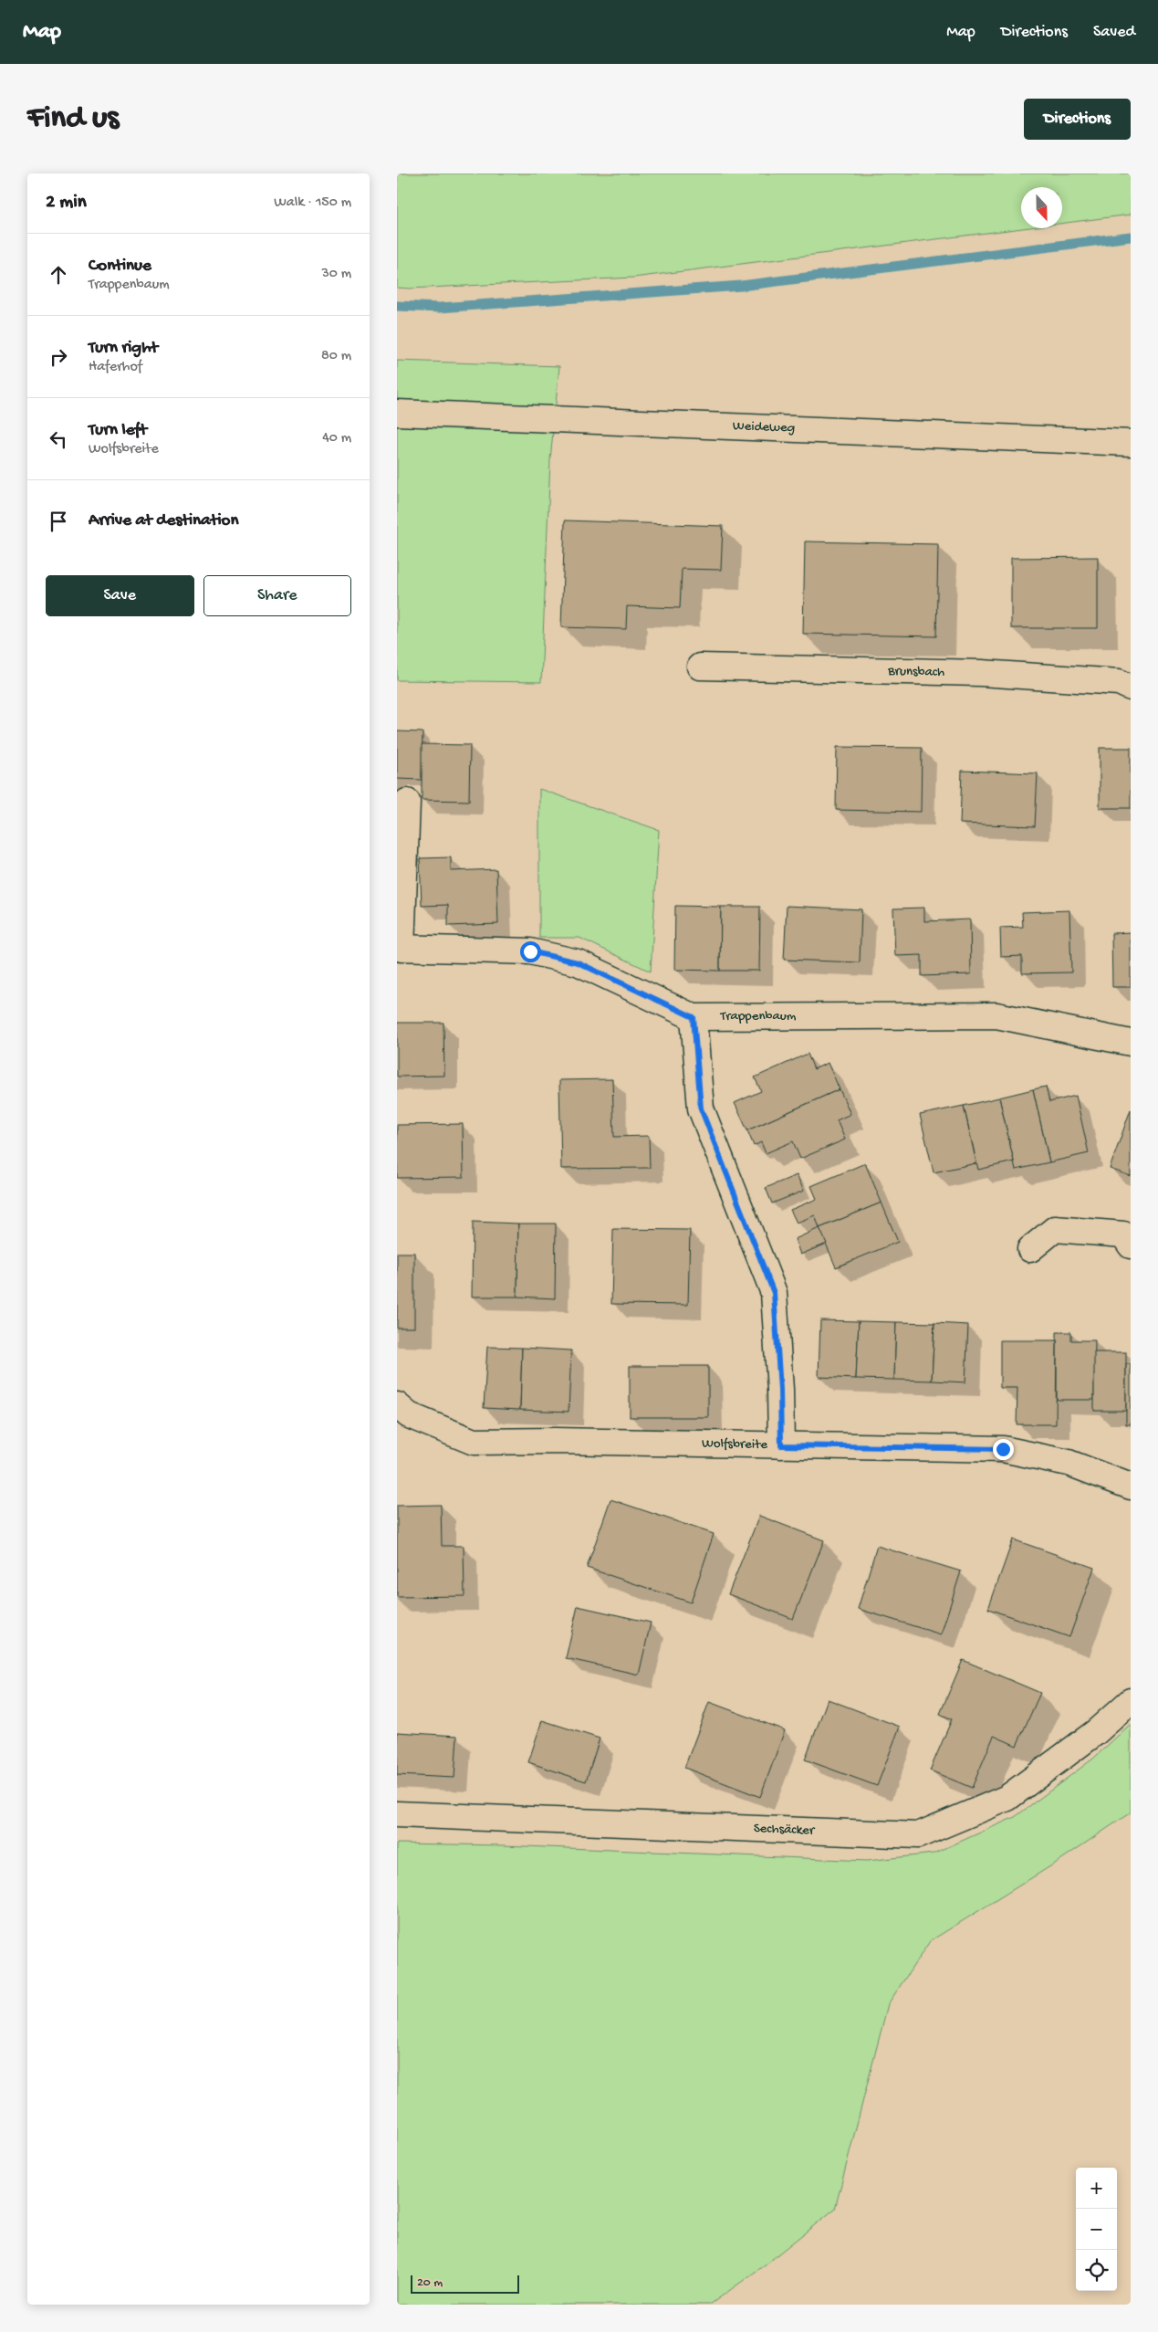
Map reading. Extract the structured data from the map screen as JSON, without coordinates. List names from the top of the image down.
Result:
{
  "streets": {
    "street": [
      "Weideweg",
      "Brunsbach",
      "Trappenbaum",
      "Wolfsbreite",
      "Sechsäcker"
    ]
  },
  "scale_bar": "20 m",
  "north": "bottom",
  "page": {
    "header": "Map",
    "nav": ["Map", "Directions", "Saved"],
    "buttons": [
      "Directions",
      ["Save", "Share"]
    ],
    "title": "Find us",
    "heading": ["2 min", "Walk · 150 m"],
    "list": [
      ["Continue", "Trappenbaum", "30 m"],
      ["Turn right", "Haferhof", "80 m"],
      ["Turn left", "Wolfsbreite", "40 m"],
      "Arrive at destination"
    ],
    "map_buttons": ["+", "−"],
    "scale": "20 m"
  }
}
